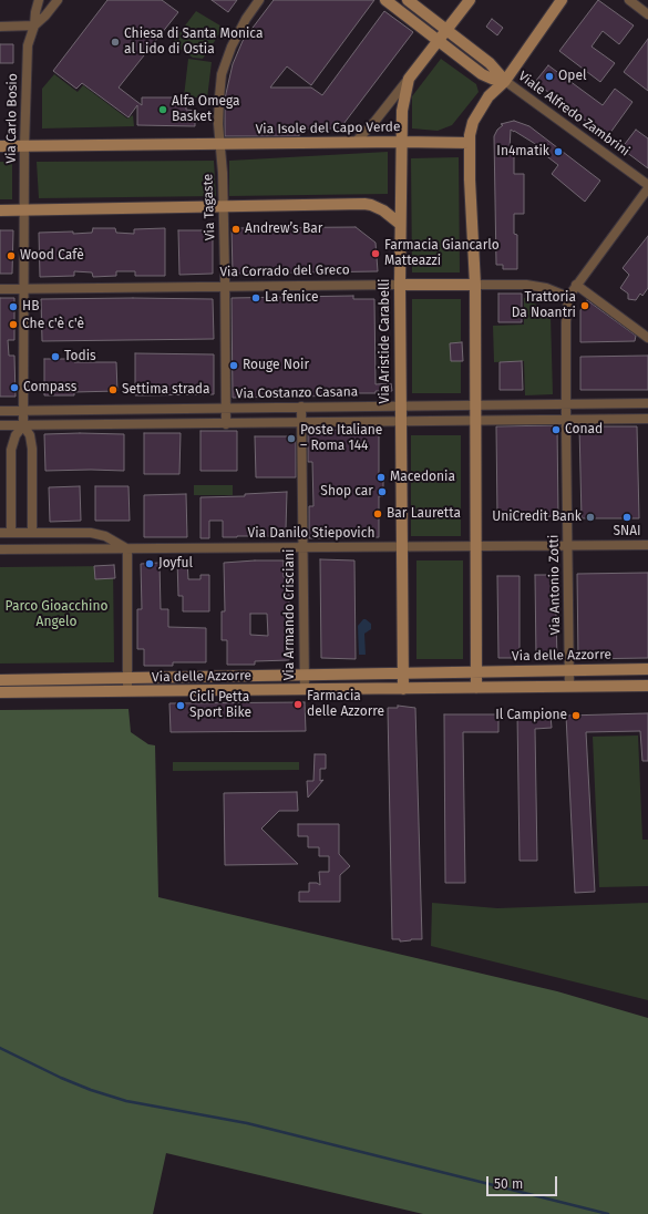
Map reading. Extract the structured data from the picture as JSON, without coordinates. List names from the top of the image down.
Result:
{
  "streets": {
    "street": [
      "Viale Alfredo Zambrini",
      "Via Carlo Bosio",
      "Via Isole del Capo Verde",
      "Via Tagaste",
      "Via Corrado del Greco",
      "Via Aristide Carabelli",
      "Via Costanzo Casana",
      "Via Danilo Stiepovich",
      "Via Antonio Zotti",
      "Via Armando Crisciani",
      "Via delle Azzorre"
    ]
  },
  "crossings": [
    ["Via Carlo Bosio", "Via Isole del Capo Verde"],
    ["Via Carlo Bosio", "Via Corrado del Greco"],
    ["Via Carlo Bosio", "Via Costanzo Casana"],
    ["Via Isole del Capo Verde", "Via Tagaste"],
    ["Via Isole del Capo Verde", "Via Aristide Carabelli"],
    ["Via Tagaste", "Via Corrado del Greco"],
    ["Via Tagaste", "Via Costanzo Casana"],
    ["Via Corrado del Greco", "Via Aristide Carabelli"],
    ["Via Corrado del Greco", "Via Antonio Zotti"],
    ["Via Aristide Carabelli", "Via Costanzo Casana"],
    ["Via Aristide Carabelli", "Via Danilo Stiepovich"],
    ["Via Aristide Carabelli", "Via delle Azzorre"],
    ["Via Costanzo Casana", "Via Antonio Zotti"],
    ["Via Costanzo Casana", "Via Armando Crisciani"],
    ["Via Danilo Stiepovich", "Via Antonio Zotti"],
    ["Via Danilo Stiepovich", "Via Armando Crisciani"],
    ["Via Antonio Zotti", "Via delle Azzorre"],
    ["Via Armando Crisciani", "Via delle Azzorre"]
  ],
  "parks": ["Parco Gioacchino Angelo"],
  "places": [
    "Chiesa di Santa Monica al Lido di Ostia",
    "Opel",
    "Alfa Omega Basket",
    "In4matik",
    "Andrew’s Bar",
    "Farmacia Giancarlo Matteazzi",
    "Wood Cafè",
    "La fenice",
    "Trattoria Da Noantri",
    "HB",
    "Che c'è c'è",
    "Todis",
    "Rouge Noir",
    "Compass",
    "Settima strada",
    "Conad",
    "Poste Italiane – Roma 144",
    "Macedonia",
    "Shop car",
    "Bar Lauretta",
    "UniCredit Bank",
    "SNAI",
    "Joyful",
    "Farmacia delle Azzorre",
    "Cicli Petta Sport Bike",
    "Il Campione"
  ],
  "scale_bar": "50 m"
}
